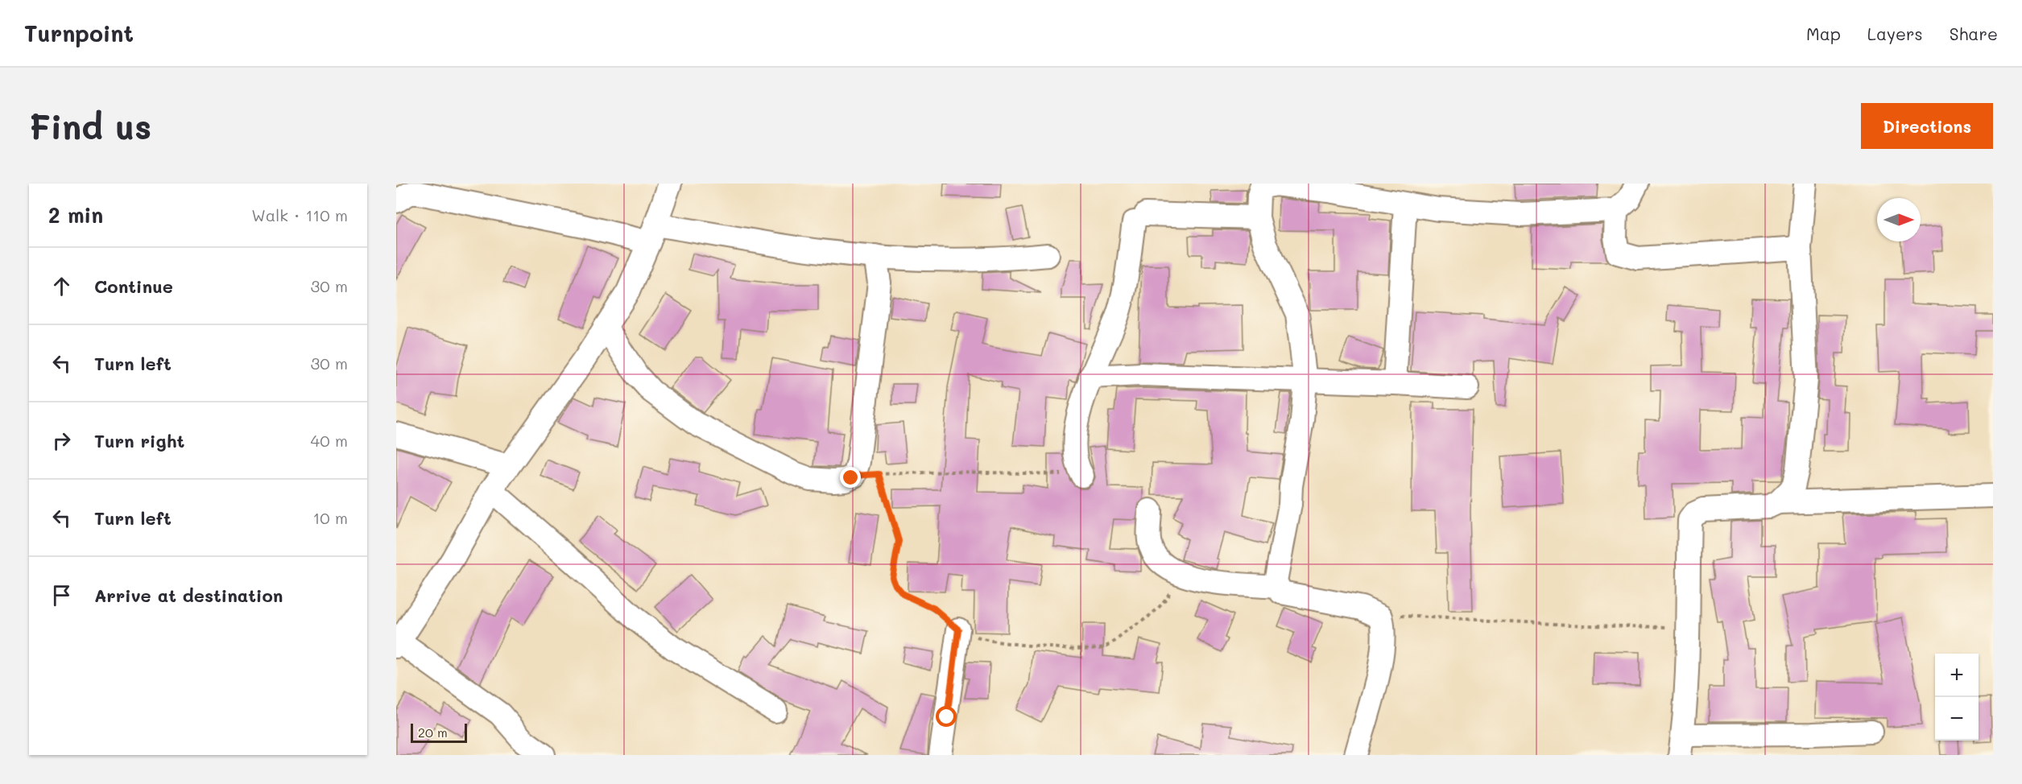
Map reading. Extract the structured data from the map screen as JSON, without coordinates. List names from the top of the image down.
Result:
{
  "scale_bar": "20 m",
  "north": "right",
  "page": {
    "header": "Turnpoint",
    "nav": ["Map", "Layers", "Share"],
    "buttons": "Directions",
    "title": "Find us",
    "heading": ["2 min", "Walk · 110 m"],
    "list": [
      ["Continue", "30 m"],
      ["Turn left", "30 m"],
      ["Turn right", "40 m"],
      ["Turn left", "10 m"],
      "Arrive at destination"
    ],
    "map_buttons": ["+", "−"],
    "scale": "20 m"
  }
}
